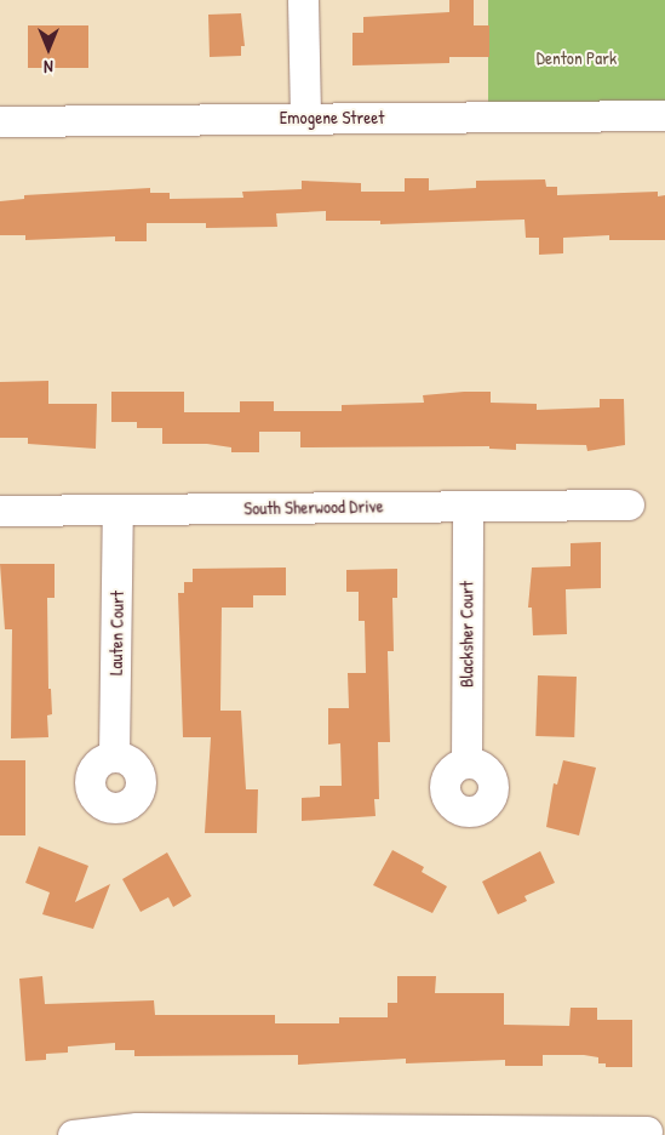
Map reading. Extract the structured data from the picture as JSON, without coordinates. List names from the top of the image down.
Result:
{
  "streets": {
    "street": [
      "Emogene Street",
      "South Sherwood Drive",
      "Lauten Court",
      "Blacksher Court"
    ]
  },
  "crossings": [
    ["South Sherwood Drive", "Lauten Court"],
    ["South Sherwood Drive", "Blacksher Court"]
  ],
  "parks": ["Denton Park"],
  "north": "bottom"
}
